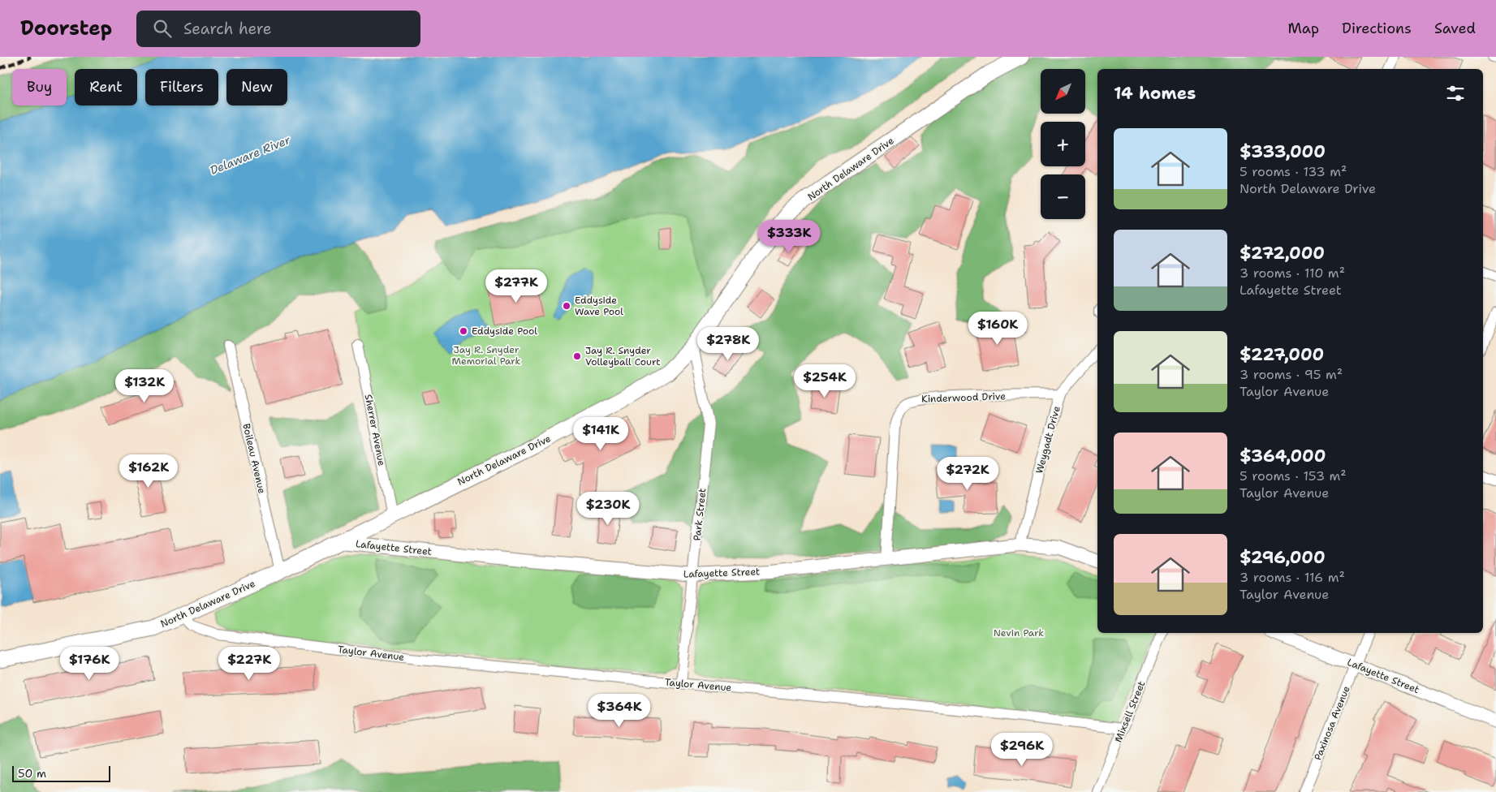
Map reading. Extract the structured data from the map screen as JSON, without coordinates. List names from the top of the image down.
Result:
{
  "streets": {
    "main road": ["North Delaware Drive"],
    "street": [
      "Kinderwood Drive",
      "Sherrer Avenue",
      "Weygadt Drive",
      "Boileau Avenue",
      "Park Street",
      "Lafayette Street",
      "Taylor Avenue",
      "Mixsell Street",
      "Paxinosa Avenue"
    ]
  },
  "crossings": [
    ["North Delaware Drive", "Sherrer Avenue"],
    ["North Delaware Drive", "Boileau Avenue"],
    ["North Delaware Drive", "Park Street"],
    ["North Delaware Drive", "Lafayette Street"],
    ["North Delaware Drive", "Taylor Avenue"],
    ["Kinderwood Drive", "Weygadt Drive"],
    ["Kinderwood Drive", "Lafayette Street"],
    ["Weygadt Drive", "Lafayette Street"],
    ["Park Street", "Lafayette Street"],
    ["Park Street", "Taylor Avenue"],
    ["Lafayette Street", "Paxinosa Avenue"],
    ["Taylor Avenue", "Mixsell Street"]
  ],
  "water": ["Delaware River"],
  "parks": ["Jay R. Snyder Memorial Park", "Nevin Park"],
  "places": ["Eddyside Wave Pool", "Eddyside Pool", "Jay R. Snyder Volleyball Court"],
  "scale_bar": "50 m",
  "north": "bottom left",
  "page": {
    "header": "Doorstep",
    "search": "Search here",
    "nav": ["Map", "Directions", "Saved"],
    "map_buttons": ["+", "−"],
    "chip": [
      "Buy",
      "Rent",
      "Filters",
      "New"
    ],
    "heading": "14 homes",
    "list": [
      {
        "name": "$333,000",
        "note": "5 rooms · 133 m² · North Delaware Drive"
      },
      {
        "name": "$272,000",
        "note": "3 rooms · 110 m² · Lafayette Street"
      },
      {
        "name": "$227,000",
        "note": "3 rooms · 95 m² · Taylor Avenue"
      },
      {
        "name": "$364,000",
        "note": "5 rooms · 153 m² · Taylor Avenue"
      },
      {
        "name": "$296,000",
        "note": "3 rooms · 116 m² · Taylor Avenue"
      }
    ],
    "price": [
      "$333K",
      "$277K",
      "$160K",
      "$278K",
      "$254K",
      "$132K",
      "$141K",
      "$162K",
      "$272K",
      "$230K",
      "$176K",
      "$227K",
      "$364K",
      "$296K"
    ],
    "scale": "50 m"
  }
}
